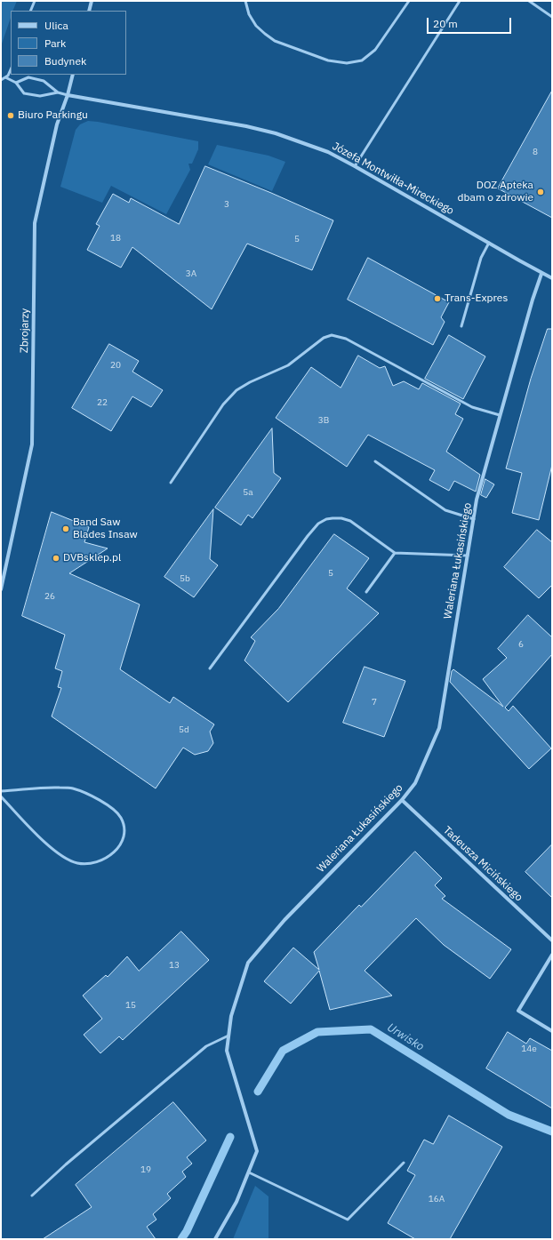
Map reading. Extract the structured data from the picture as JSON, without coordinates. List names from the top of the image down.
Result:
{
  "streets": {
    "street": [
      "Józefa Montwiłła-Mireckiego",
      "Zbrojarzy",
      "Waleriana Łukasińskiego",
      "Tadeusza Micińskiego"
    ]
  },
  "crossings": [
    ["Józefa Montwiłła-Mireckiego", "Zbrojarzy"],
    ["Józefa Montwiłła-Mireckiego", "Waleriana Łukasińskiego"],
    ["Waleriana Łukasińskiego", "Tadeusza Micińskiego"]
  ],
  "water": ["Urwisko"],
  "places": [
    "Biuro Parkingu",
    "DOZ Apteka dbam o zdrowie",
    "Trans-Expres",
    "Band Saw Blades Insaw",
    "DVBsklep.pl"
  ],
  "house_numbers": [
    "8",
    "3",
    "18",
    "5",
    "3A",
    "20",
    "22",
    "3B",
    "5a",
    "5",
    "5b",
    "26",
    "6",
    "7",
    "5d",
    "13",
    "15",
    "14e",
    "19",
    "16A"
  ],
  "legend": ["Ulica", "Park", "Budynek"],
  "scale_bar": "20 m"
}
